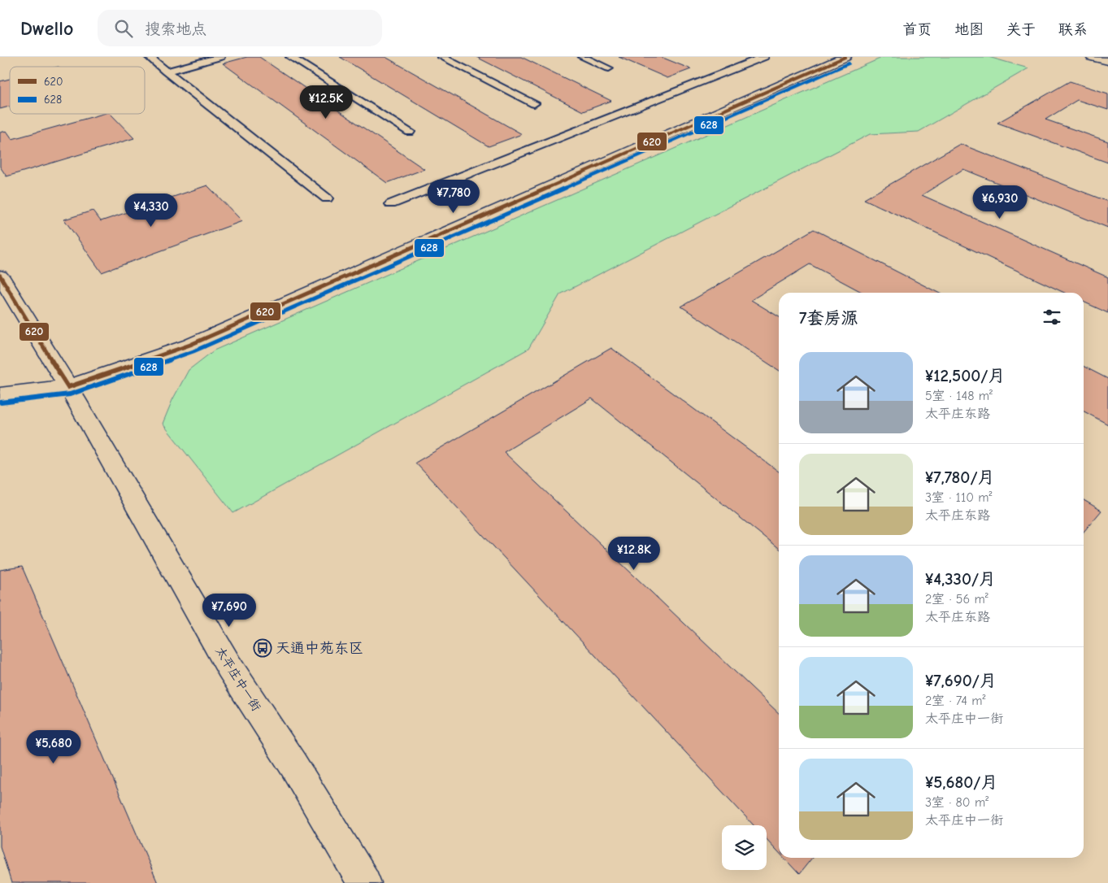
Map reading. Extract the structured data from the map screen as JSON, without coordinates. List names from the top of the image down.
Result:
{
  "streets": {
    "street": ["太平庄中一街"]
  },
  "places": {
    "bus stop": ["天通中苑东区"]
  },
  "lines": ["transit line 620", "transit line 628"],
  "legend": ["620", "628"],
  "page": {
    "header": "Dwello",
    "search": "搜索地点",
    "nav": [
      "首页",
      "地图",
      "关于",
      "联系"
    ],
    "price": [
      "¥12.5K",
      "¥7,780",
      "¥6,930",
      "¥4,330",
      "¥12.8K",
      "¥7,690",
      "¥5,680"
    ],
    "heading": "7套房源",
    "list": [
      {
        "name": "¥12,500/月",
        "note": "5室 · 148 m² · 太平庄东路"
      },
      {
        "name": "¥7,780/月",
        "note": "3室 · 110 m² · 太平庄东路"
      },
      {
        "name": "¥4,330/月",
        "note": "2室 · 56 m² · 太平庄东路"
      },
      {
        "name": "¥7,690/月",
        "note": "2室 · 74 m² · 太平庄中一街"
      },
      {
        "name": "¥5,680/月",
        "note": "3室 · 80 m² · 太平庄中一街"
      }
    ]
  }
}
